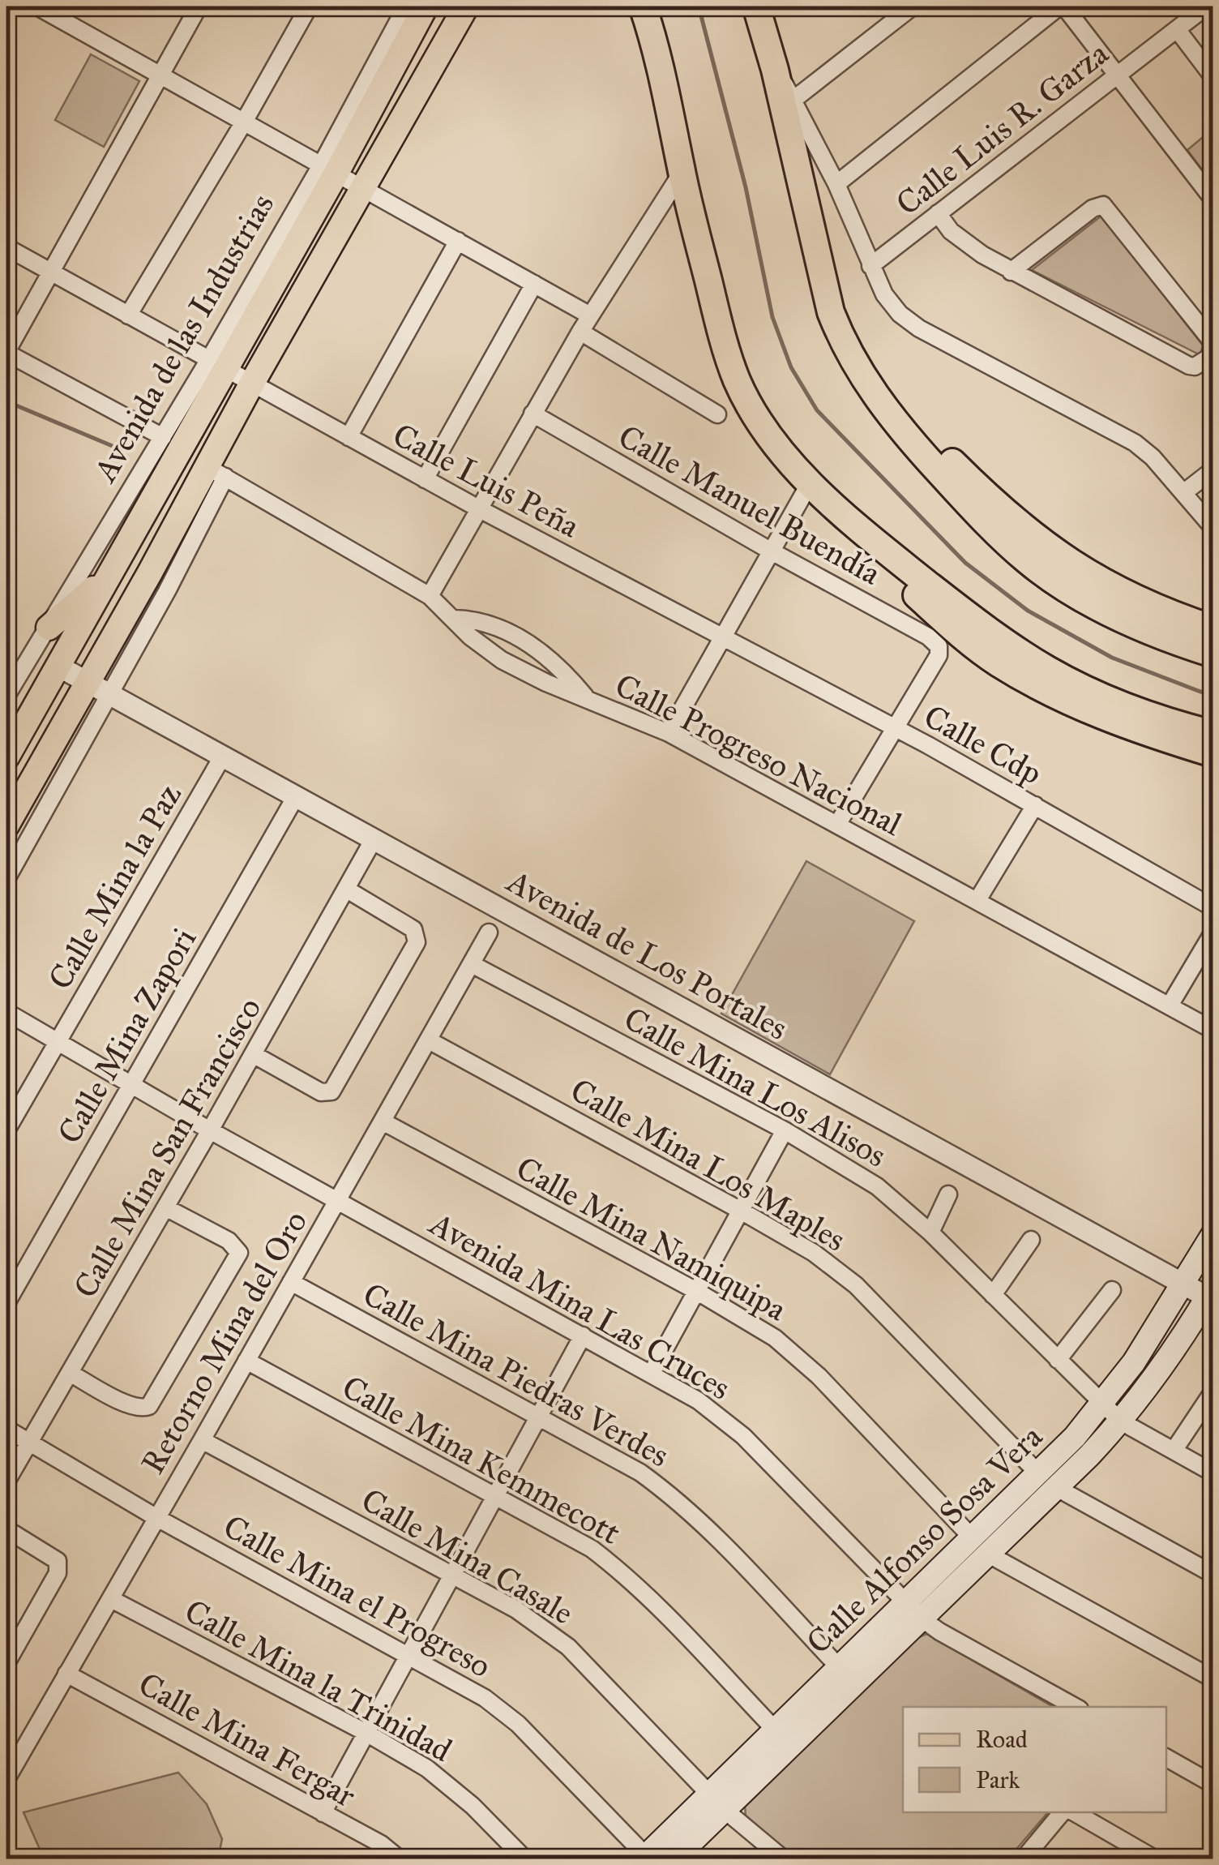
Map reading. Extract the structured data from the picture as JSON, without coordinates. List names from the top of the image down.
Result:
{
  "streets": {
    "main road": ["Avenida de las Industrias", "Calle Alfonso Sosa Vera"],
    "street": [
      "Calle Luis R. Garza",
      "Calle Luis Peña",
      "Calle Manuel Buendía",
      "Calle Cdp",
      "Calle Progreso Nacional",
      "Calle Mina la Paz",
      "Avenida de Los Portales",
      "Calle Mina Zapori",
      "Calle Mina Los Alisos",
      "Calle Mina San Francisco",
      "Calle Mina Los Maples",
      "Calle Mina Namiquipa",
      "Avenida Mina Las Cruces",
      "Retorno Mina del Oro",
      "Calle Mina Piedras Verdes",
      "Calle Mina Kemmecott",
      "Calle Mina Casale",
      "Calle Mina el Progreso",
      "Calle Mina la Trinidad",
      "Calle Mina Fergar"
    ]
  },
  "crossings": [
    ["Avenida de las Industrias", "Calle Luis Peña"],
    ["Avenida de las Industrias", "Avenida de Los Portales"],
    ["Calle Luis Peña", "Calle Cdp"],
    ["Calle Manuel Buendía", "Calle Cdp"],
    ["Calle Mina la Paz", "Avenida de Los Portales"],
    ["Calle Mina la Paz", "Avenida Mina Las Cruces"],
    ["Avenida de Los Portales", "Calle Mina Zapori"],
    ["Avenida de Los Portales", "Calle Mina San Francisco"],
    ["Avenida de Los Portales", "Calle Alfonso Sosa Vera"],
    ["Calle Mina Zapori", "Avenida Mina Las Cruces"],
    ["Calle Mina Los Alisos", "Retorno Mina del Oro"],
    ["Calle Mina Los Alisos", "Calle Alfonso Sosa Vera"],
    ["Calle Mina San Francisco", "Avenida Mina Las Cruces"],
    ["Calle Mina San Francisco", "Calle Mina el Progreso"],
    ["Calle Mina Los Maples", "Retorno Mina del Oro"],
    ["Calle Mina Los Maples", "Calle Alfonso Sosa Vera"],
    ["Calle Mina Namiquipa", "Retorno Mina del Oro"],
    ["Calle Mina Namiquipa", "Calle Alfonso Sosa Vera"],
    ["Avenida Mina Las Cruces", "Retorno Mina del Oro"],
    ["Avenida Mina Las Cruces", "Calle Alfonso Sosa Vera"],
    ["Retorno Mina del Oro", "Calle Mina Piedras Verdes"],
    ["Retorno Mina del Oro", "Calle Mina Kemmecott"],
    ["Retorno Mina del Oro", "Calle Mina Casale"],
    ["Retorno Mina del Oro", "Calle Mina el Progreso"],
    ["Retorno Mina del Oro", "Calle Mina la Trinidad"],
    ["Retorno Mina del Oro", "Calle Mina Fergar"],
    ["Calle Mina Piedras Verdes", "Calle Alfonso Sosa Vera"],
    ["Calle Mina Kemmecott", "Calle Alfonso Sosa Vera"],
    ["Calle Alfonso Sosa Vera", "Calle Mina Casale"],
    ["Calle Alfonso Sosa Vera", "Calle Mina el Progreso"]
  ],
  "legend": ["Road", "Park"]
}
